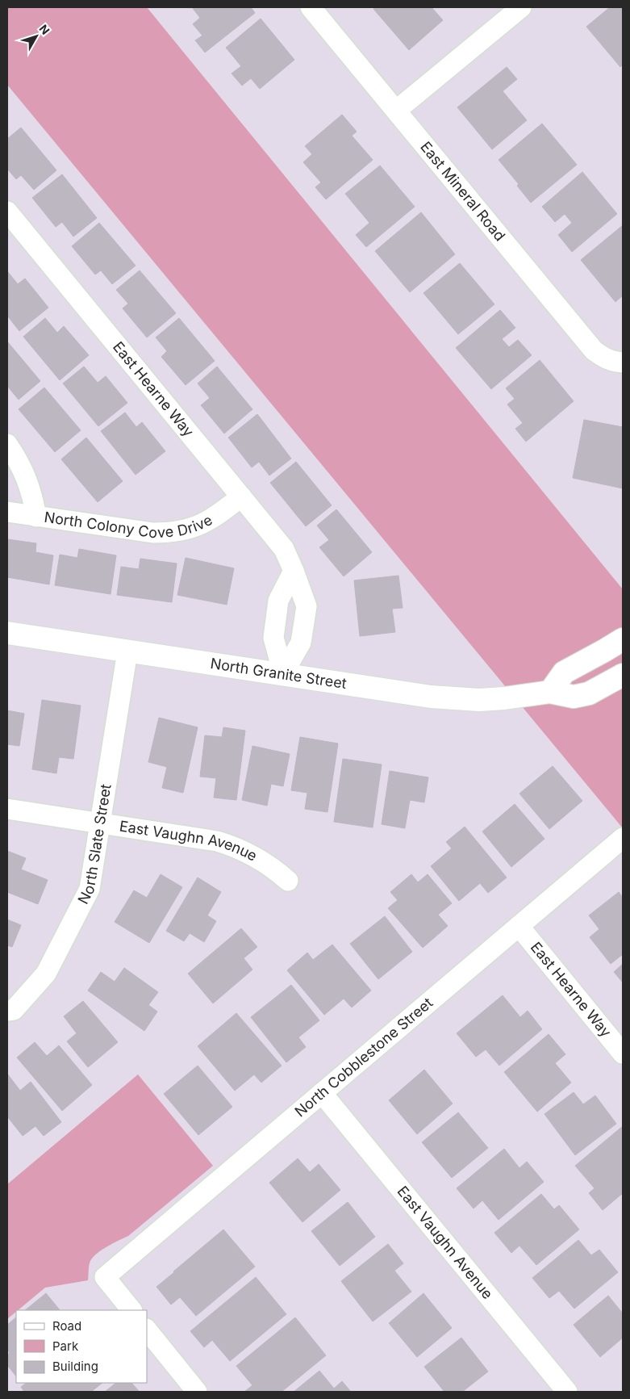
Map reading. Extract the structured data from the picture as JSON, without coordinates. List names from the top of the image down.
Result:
{
  "streets": {
    "street": [
      "East Mineral Road",
      "East Hearne Way",
      "North Colony Cove Drive",
      "North Granite Street",
      "East Vaughn Avenue",
      "North Slate Street",
      "North Cobblestone Street"
    ]
  },
  "crossings": [
    ["East Hearne Way", "North Colony Cove Drive"],
    ["East Hearne Way", "North Granite Street"],
    ["East Hearne Way", "North Cobblestone Street"],
    ["North Granite Street", "North Slate Street"],
    ["East Vaughn Avenue", "North Slate Street"],
    ["East Vaughn Avenue", "North Cobblestone Street"]
  ],
  "legend": ["Road", "Park", "Building"],
  "north": "top right"
}
